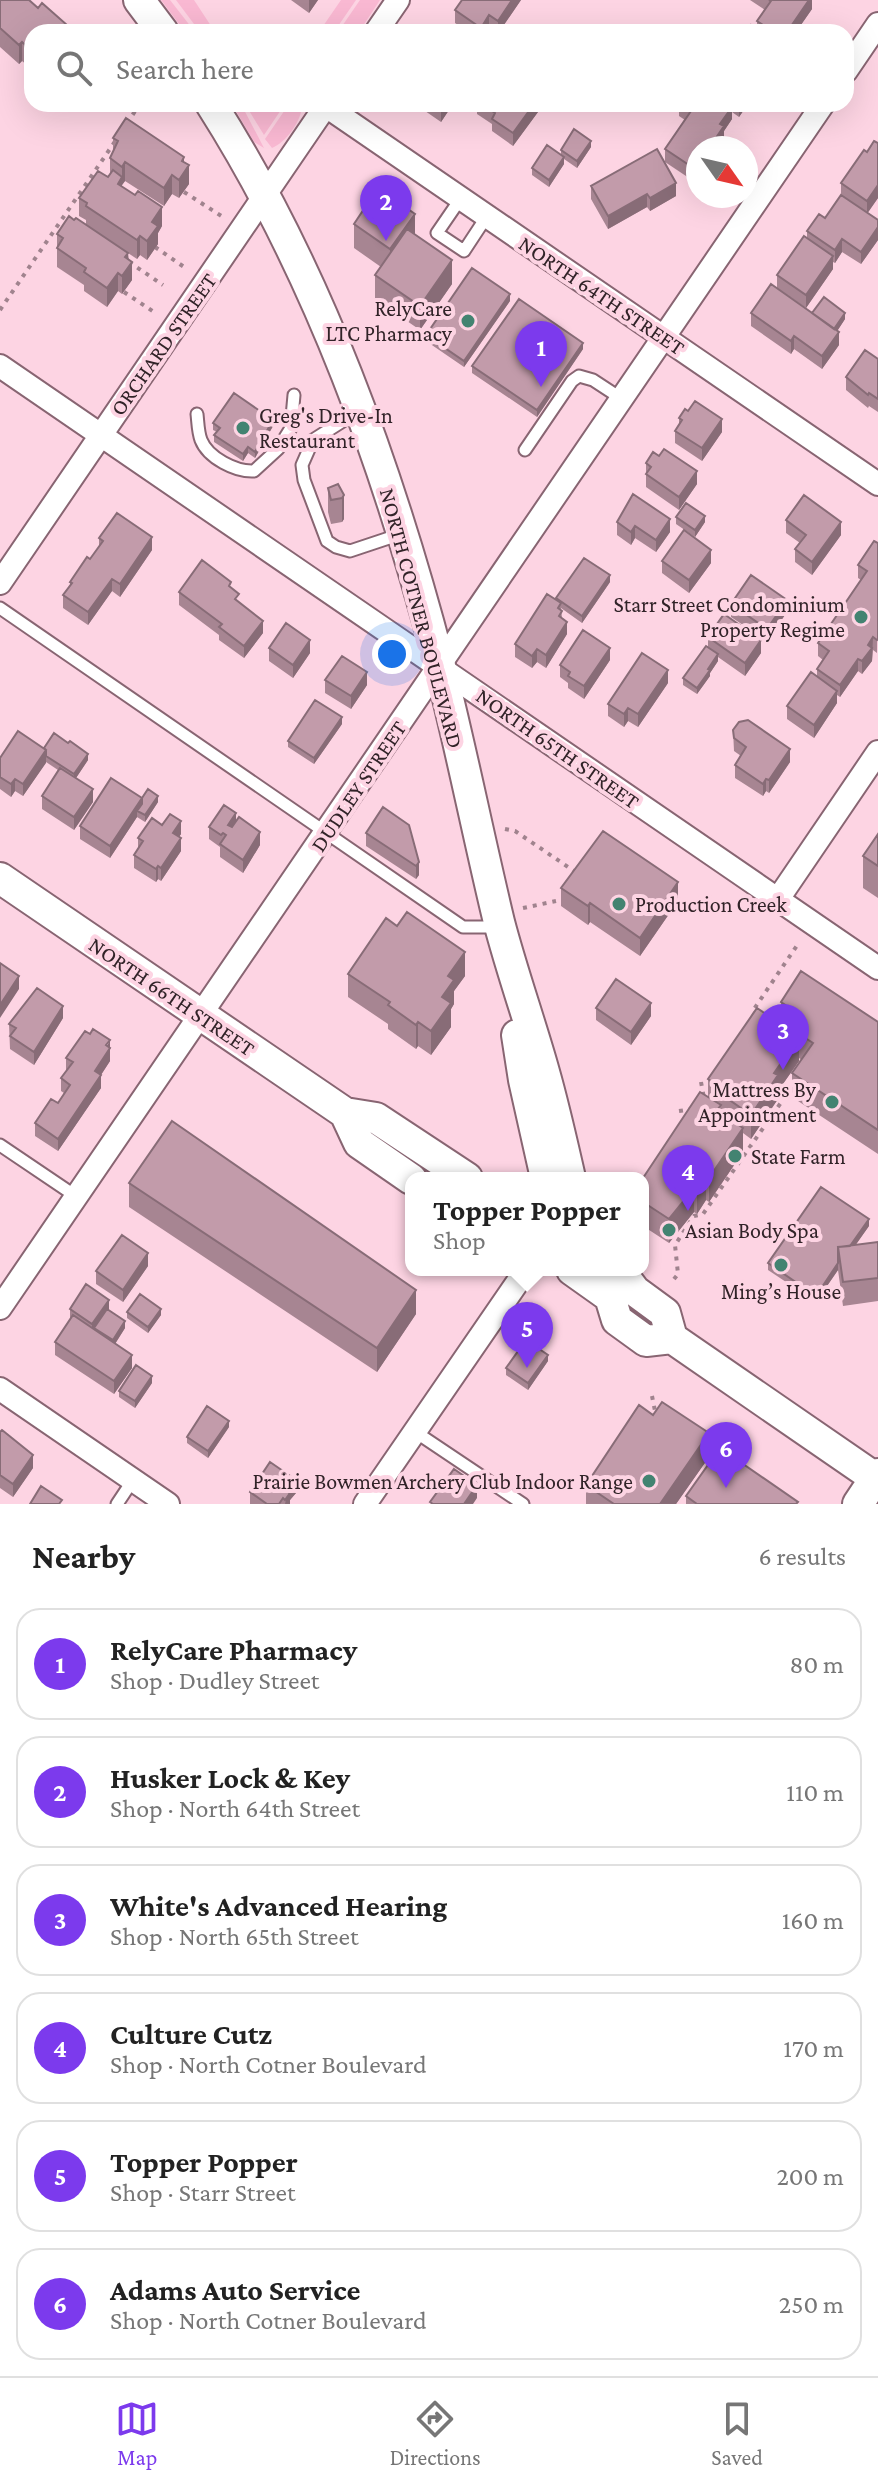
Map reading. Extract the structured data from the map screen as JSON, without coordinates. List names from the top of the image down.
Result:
{
  "streets": {
    "main road": ["NORTH COTNER BOULEVARD", "NORTH 66TH STREET"],
    "street": [
      "NORTH 64TH STREET",
      "ORCHARD STREET",
      "NORTH 65TH STREET",
      "DUDLEY STREET"
    ]
  },
  "crossings": [
    ["NORTH 64TH STREET", "DUDLEY STREET"],
    ["ORCHARD STREET", "NORTH COTNER BOULEVARD"],
    ["ORCHARD STREET", "NORTH 65TH STREET"],
    ["NORTH COTNER BOULEVARD", "NORTH 65TH STREET"],
    ["NORTH COTNER BOULEVARD", "DUDLEY STREET"],
    ["NORTH 65TH STREET", "DUDLEY STREET"],
    ["DUDLEY STREET", "NORTH 66TH STREET"]
  ],
  "places": [
    "RelyCare LTC Pharmacy",
    "Greg's Drive-In Restaurant",
    "Starr Street Condominium Property Regime",
    "Production Creek",
    "Mattress By Appointment",
    "State Farm",
    "Asian Body Spa",
    "Ming’s House",
    "Prairie Bowmen Archery Club Indoor Range"
  ],
  "north": "bottom right",
  "page": {
    "search": "Search here",
    "pins": [
      "2",
      "1",
      "3",
      "4",
      "5",
      "6"
    ],
    "popup": ["Topper Popper", "Shop"],
    "heading": ["Nearby", "6 results"],
    "list": [
      {
        "mark": "1",
        "name": "RelyCare Pharmacy",
        "note": "Shop · Dudley Street",
        "value": "80 m"
      },
      {
        "mark": "2",
        "name": "Husker Lock & Key",
        "note": "Shop · North 64th Street",
        "value": "110 m"
      },
      {
        "mark": "3",
        "name": "White's Advanced Hearing",
        "note": "Shop · North 65th Street",
        "value": "160 m"
      },
      {
        "mark": "4",
        "name": "Culture Cutz",
        "note": "Shop · North Cotner Boulevard",
        "value": "170 m"
      },
      {
        "mark": "5",
        "name": "Topper Popper",
        "note": "Shop · Starr Street",
        "value": "200 m"
      },
      {
        "mark": "6",
        "name": "Adams Auto Service",
        "note": "Shop · North Cotner Boulevard",
        "value": "250 m"
      }
    ],
    "nav": ["Map", "Directions", "Saved"]
  }
}
